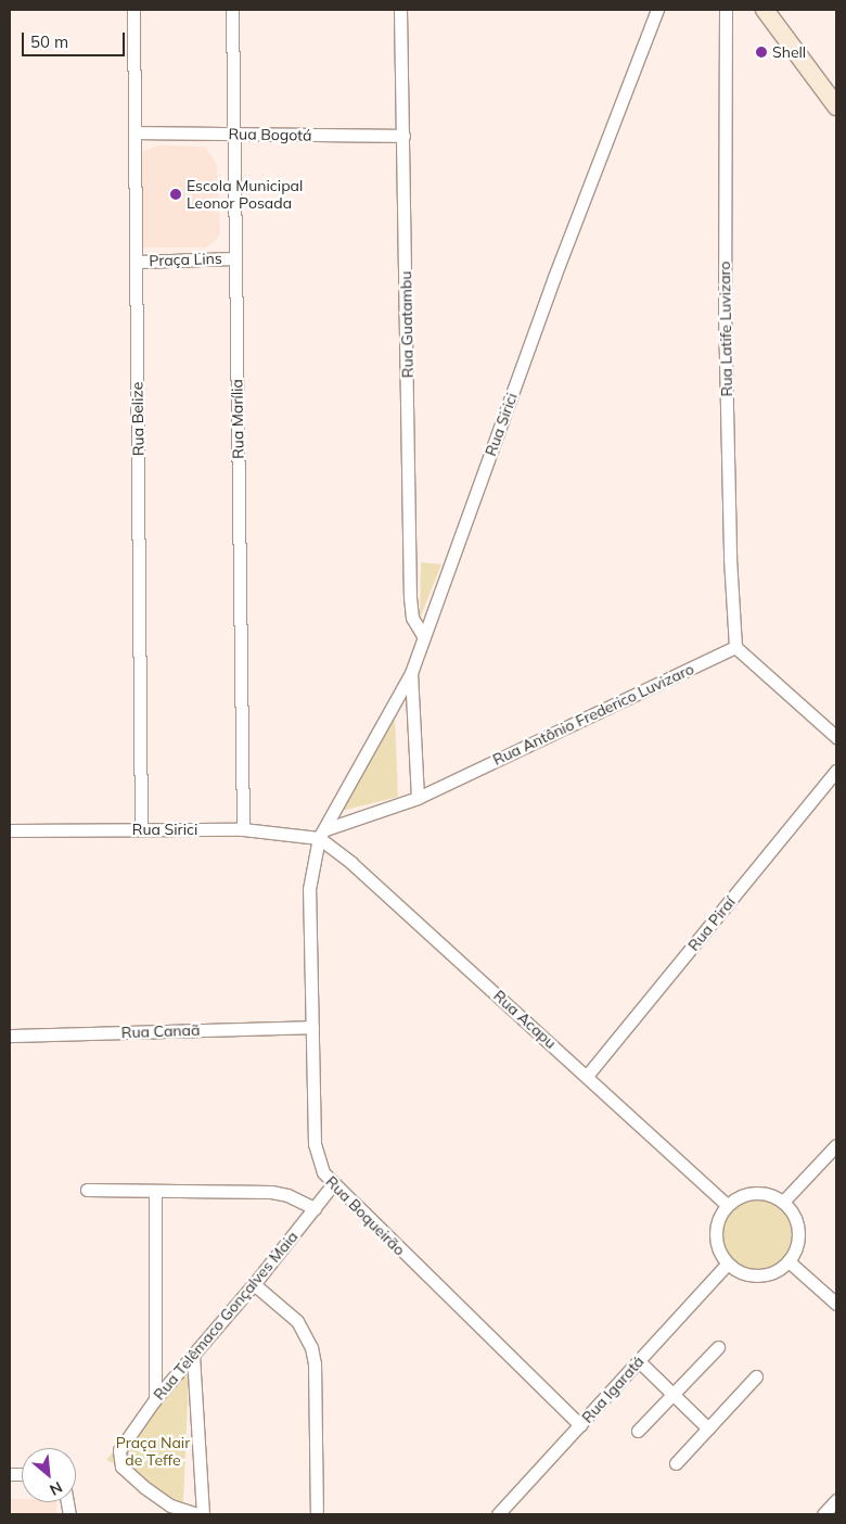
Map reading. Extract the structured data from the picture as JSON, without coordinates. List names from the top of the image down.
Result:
{
  "streets": {
    "street": [
      "Rua Bogotá",
      "Praça Lins",
      "Rua Guatambu",
      "Rua Latife Luvizaro",
      "Rua Belize",
      "Rua Marília",
      "Rua Sirici",
      "Rua Antônio Frederico Luvizaro",
      "Rua Piraí",
      "Rua Acapu",
      "Rua Canaã",
      "Rua Boqueirão",
      "Rua Telêmaco Gonçalves Maia",
      "Rua Igaratá"
    ]
  },
  "crossings": [
    ["Rua Bogotá", "Rua Guatambu"],
    ["Rua Bogotá", "Rua Belize"],
    ["Rua Bogotá", "Rua Marília"],
    ["Praça Lins", "Rua Belize"],
    ["Praça Lins", "Rua Marília"],
    ["Rua Guatambu", "Rua Sirici"],
    ["Rua Latife Luvizaro", "Rua Antônio Frederico Luvizaro"],
    ["Rua Belize", "Rua Sirici"],
    ["Rua Marília", "Rua Sirici"],
    ["Rua Sirici", "Rua Antônio Frederico Luvizaro"],
    ["Rua Sirici", "Rua Acapu"],
    ["Rua Sirici", "Rua Boqueirão"],
    ["Rua Antônio Frederico Luvizaro", "Rua Acapu"],
    ["Rua Antônio Frederico Luvizaro", "Rua Boqueirão"],
    ["Rua Piraí", "Rua Acapu"],
    ["Rua Acapu", "Rua Boqueirão"],
    ["Rua Acapu", "Rua Igaratá"],
    ["Rua Canaã", "Rua Boqueirão"],
    ["Rua Boqueirão", "Rua Telêmaco Gonçalves Maia"],
    ["Rua Boqueirão", "Rua Igaratá"]
  ],
  "parks": ["Praça Nair de Teffe"],
  "places": ["Shell", "Escola Municipal Leonor Posada"],
  "scale_bar": "50 m",
  "north": "bottom right"
}
